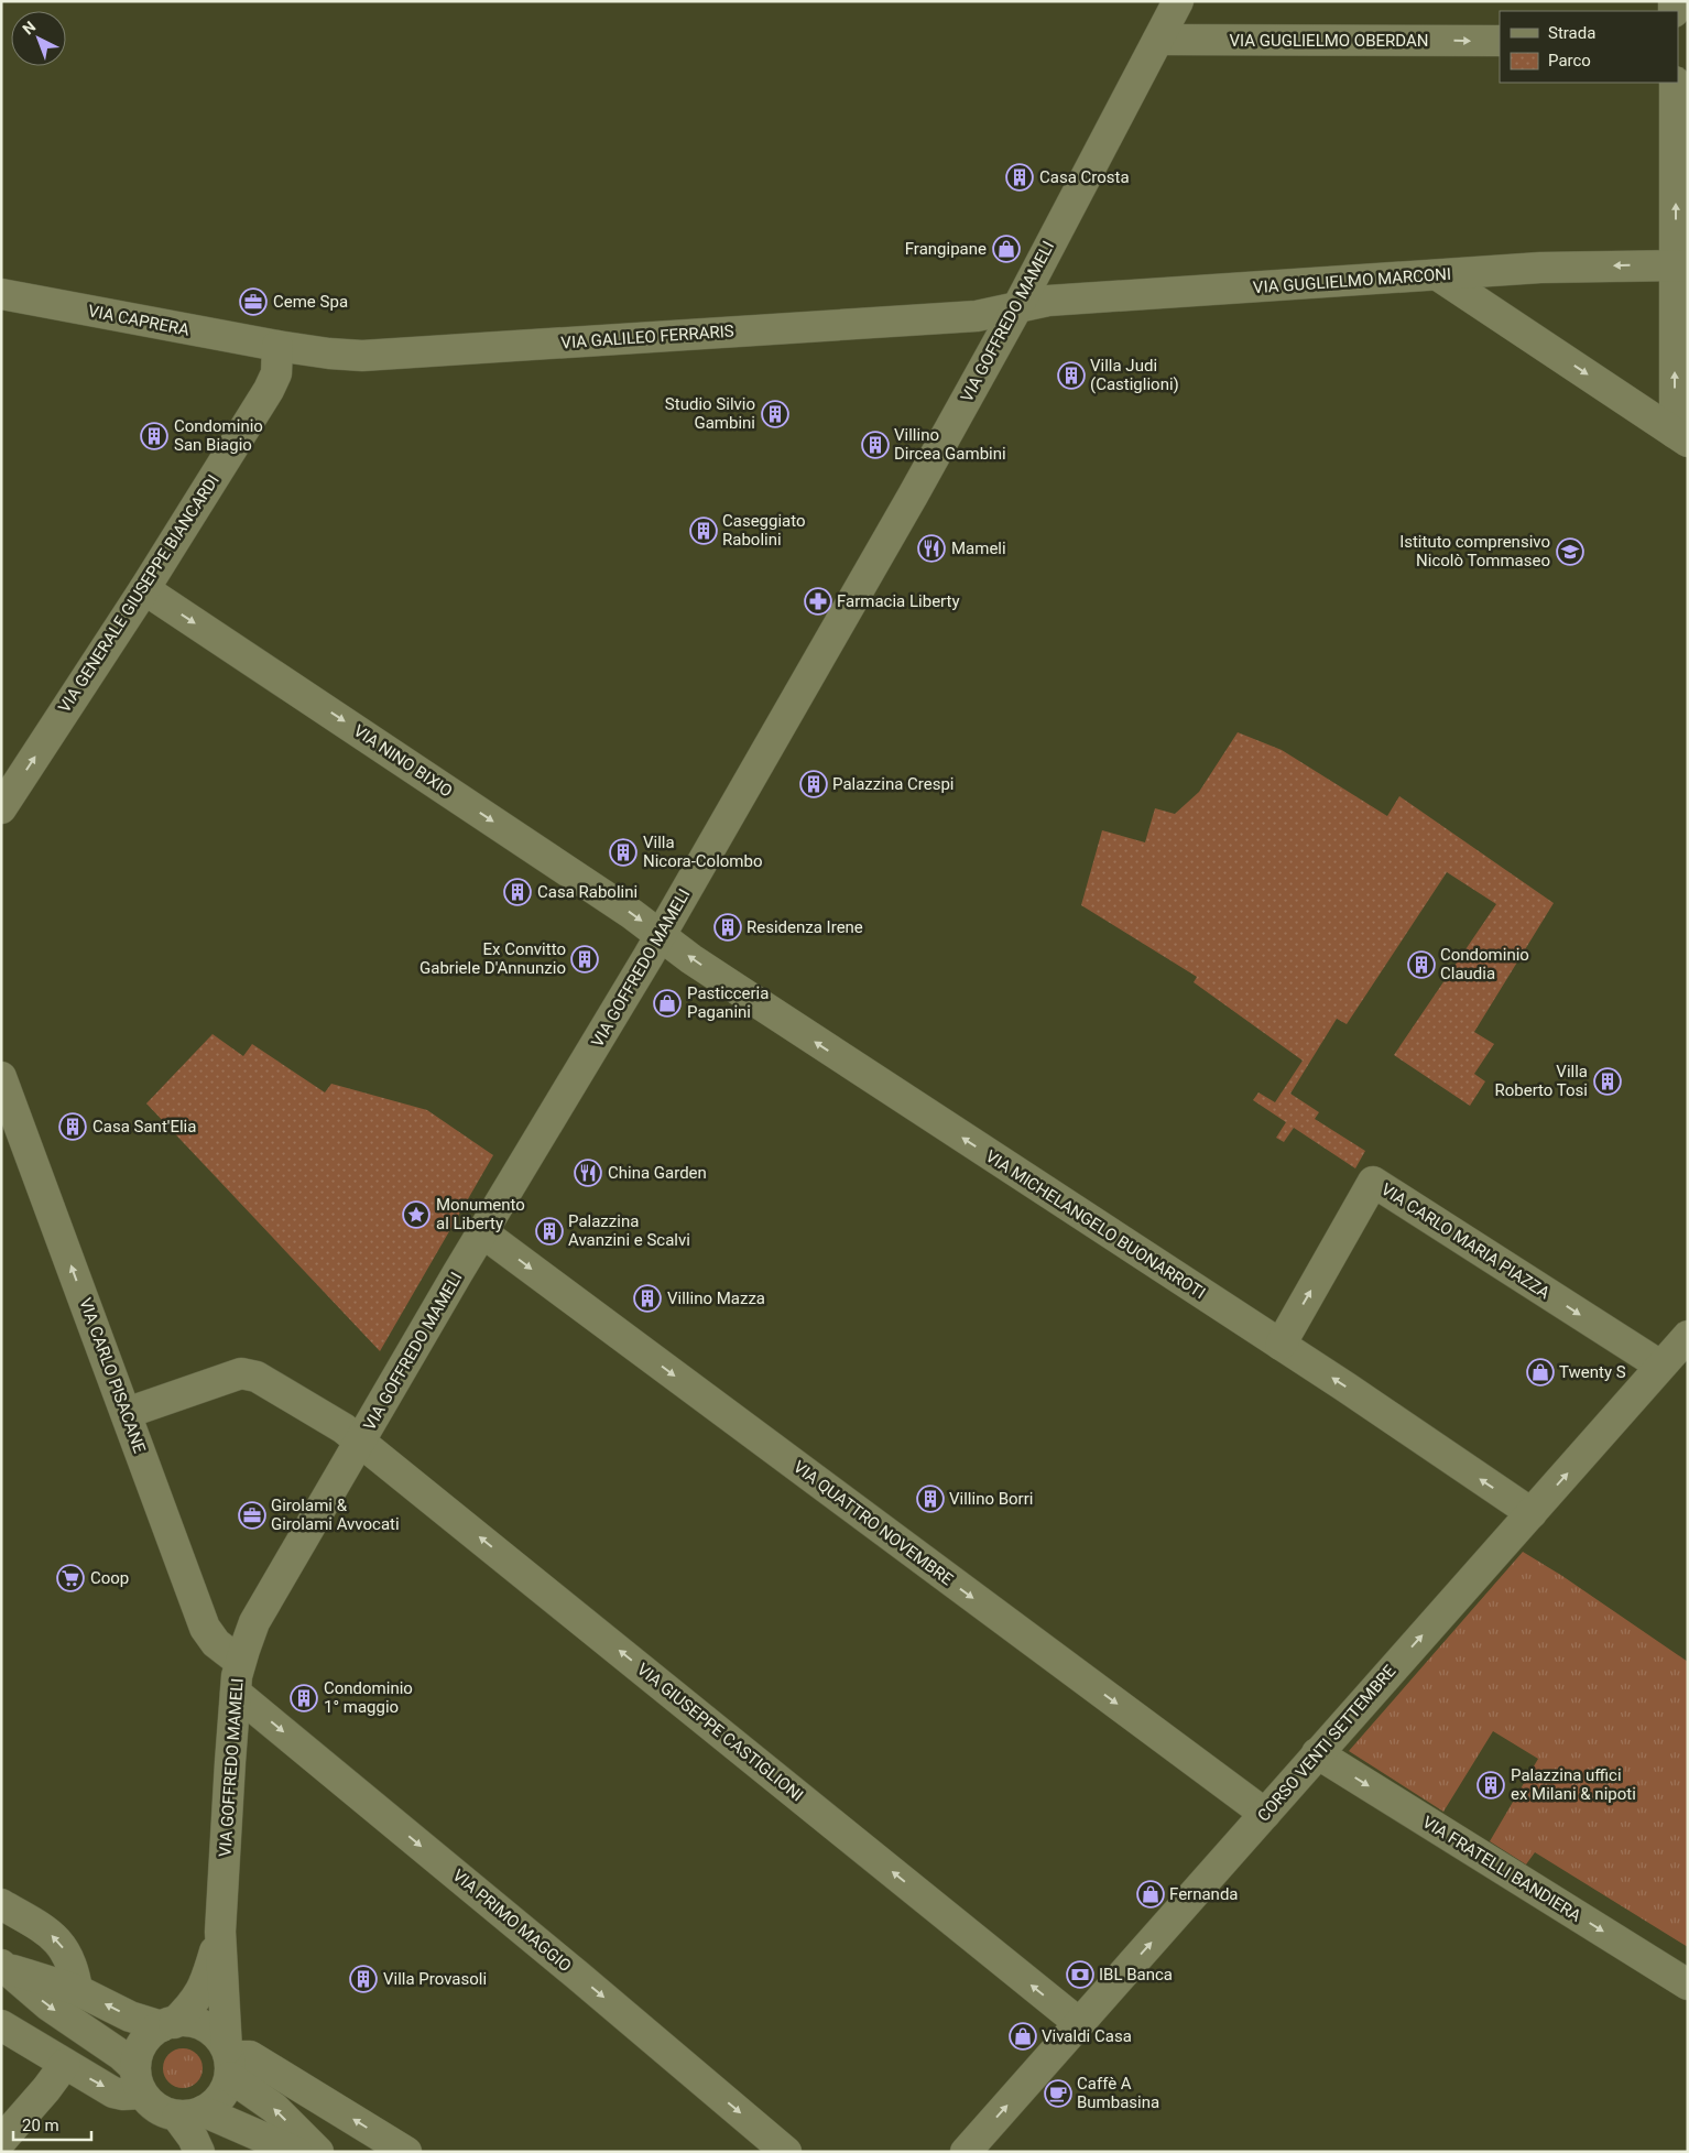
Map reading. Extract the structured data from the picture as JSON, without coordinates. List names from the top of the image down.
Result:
{
  "streets": {
    "street": [
      "VIA GUGLIELMO OBERDAN",
      "VIA GUGLIELMO MARCONI",
      "VIA CAPRERA",
      "VIA GOFFREDO MAMELI",
      "VIA GALILEO FERRARIS",
      "VIA GENERALE GIUSEPPE BIANCARDI",
      "VIA NINO BIXIO",
      "VIA MICHELANGELO BUONARROTI",
      "VIA CARLO MARIA PIAZZA",
      "VIA CARLO PISACANE",
      "VIA QUATTRO NOVEMBRE",
      "VIA GIUSEPPE CASTIGLIONI",
      "CORSO VENTI SETTEMBRE",
      "VIA FRATELLI BANDIERA",
      "VIA PRIMO MAGGIO"
    ]
  },
  "crossings": [
    ["VIA GUGLIELMO OBERDAN", "VIA GOFFREDO MAMELI"],
    ["VIA GUGLIELMO MARCONI", "VIA GOFFREDO MAMELI"],
    ["VIA GUGLIELMO MARCONI", "VIA GALILEO FERRARIS"],
    ["VIA CAPRERA", "VIA GALILEO FERRARIS"],
    ["VIA CAPRERA", "VIA GENERALE GIUSEPPE BIANCARDI"],
    ["VIA GOFFREDO MAMELI", "VIA GALILEO FERRARIS"],
    ["VIA GOFFREDO MAMELI", "VIA NINO BIXIO"],
    ["VIA GOFFREDO MAMELI", "VIA MICHELANGELO BUONARROTI"],
    ["VIA GOFFREDO MAMELI", "VIA CARLO PISACANE"],
    ["VIA GOFFREDO MAMELI", "VIA QUATTRO NOVEMBRE"],
    ["VIA GOFFREDO MAMELI", "VIA GIUSEPPE CASTIGLIONI"],
    ["VIA GOFFREDO MAMELI", "VIA PRIMO MAGGIO"],
    ["VIA GALILEO FERRARIS", "VIA GENERALE GIUSEPPE BIANCARDI"],
    ["VIA GENERALE GIUSEPPE BIANCARDI", "VIA NINO BIXIO"],
    ["VIA NINO BIXIO", "VIA MICHELANGELO BUONARROTI"],
    ["VIA MICHELANGELO BUONARROTI", "VIA CARLO MARIA PIAZZA"],
    ["VIA MICHELANGELO BUONARROTI", "CORSO VENTI SETTEMBRE"],
    ["VIA CARLO MARIA PIAZZA", "CORSO VENTI SETTEMBRE"],
    ["VIA CARLO PISACANE", "VIA GIUSEPPE CASTIGLIONI"],
    ["VIA QUATTRO NOVEMBRE", "CORSO VENTI SETTEMBRE"],
    ["VIA GIUSEPPE CASTIGLIONI", "CORSO VENTI SETTEMBRE"],
    ["CORSO VENTI SETTEMBRE", "VIA FRATELLI BANDIERA"]
  ],
  "one_way": [
    "VIA GUGLIELMO OBERDAN",
    "VIA GENERALE GIUSEPPE BIANCARDI",
    "VIA NINO BIXIO",
    "VIA MICHELANGELO BUONARROTI",
    "VIA CARLO PISACANE",
    "VIA QUATTRO NOVEMBRE",
    "VIA GIUSEPPE CASTIGLIONI",
    "CORSO VENTI SETTEMBRE",
    "VIA FRATELLI BANDIERA",
    "VIA PRIMO MAGGIO"
  ],
  "places": {
    "building": [
      "Casa Crosta",
      "Villa Judi (Castiglioni)",
      "Studio Silvio Gambini",
      "Condominio San Biagio",
      "Villino Dircea Gambini",
      "Caseggiato Rabolini",
      "Palazzina Crespi",
      "Villa Nicora-Colombo",
      "Casa Rabolini",
      "Residenza Irene",
      "Ex Convitto Gabriele D'Annunzio",
      "Condominio Claudia",
      "Villa Roberto Tosi",
      "Casa Sant'Elia",
      "Palazzina Avanzini e Scalvi",
      "Villino Mazza",
      "Villino Borri",
      "Condominio 1° maggio",
      "Palazzina uffici ex Milani & nipoti",
      "Villa Provasoli"
    ],
    "shop": [
      "Frangipane",
      "Pasticceria Paganini",
      "Twenty S",
      "Fernanda",
      "Vivaldi Casa"
    ],
    "office": ["Ceme Spa", "Girolami & Girolami Avvocati"],
    "restaurant": ["Mameli", "China Garden"],
    "school or university": ["Istituto comprensivo Nicolò Tommaseo"],
    "pharmacy": ["Farmacia Liberty"],
    "place": ["Monumento al Liberty"],
    "supermarket": ["Coop"],
    "bank": ["IBL Banca"],
    "cafe": ["Caffè A Bumbasina"]
  },
  "legend": ["Strada", "Parco"],
  "scale_bar": "20 m",
  "north": "top left"
}
